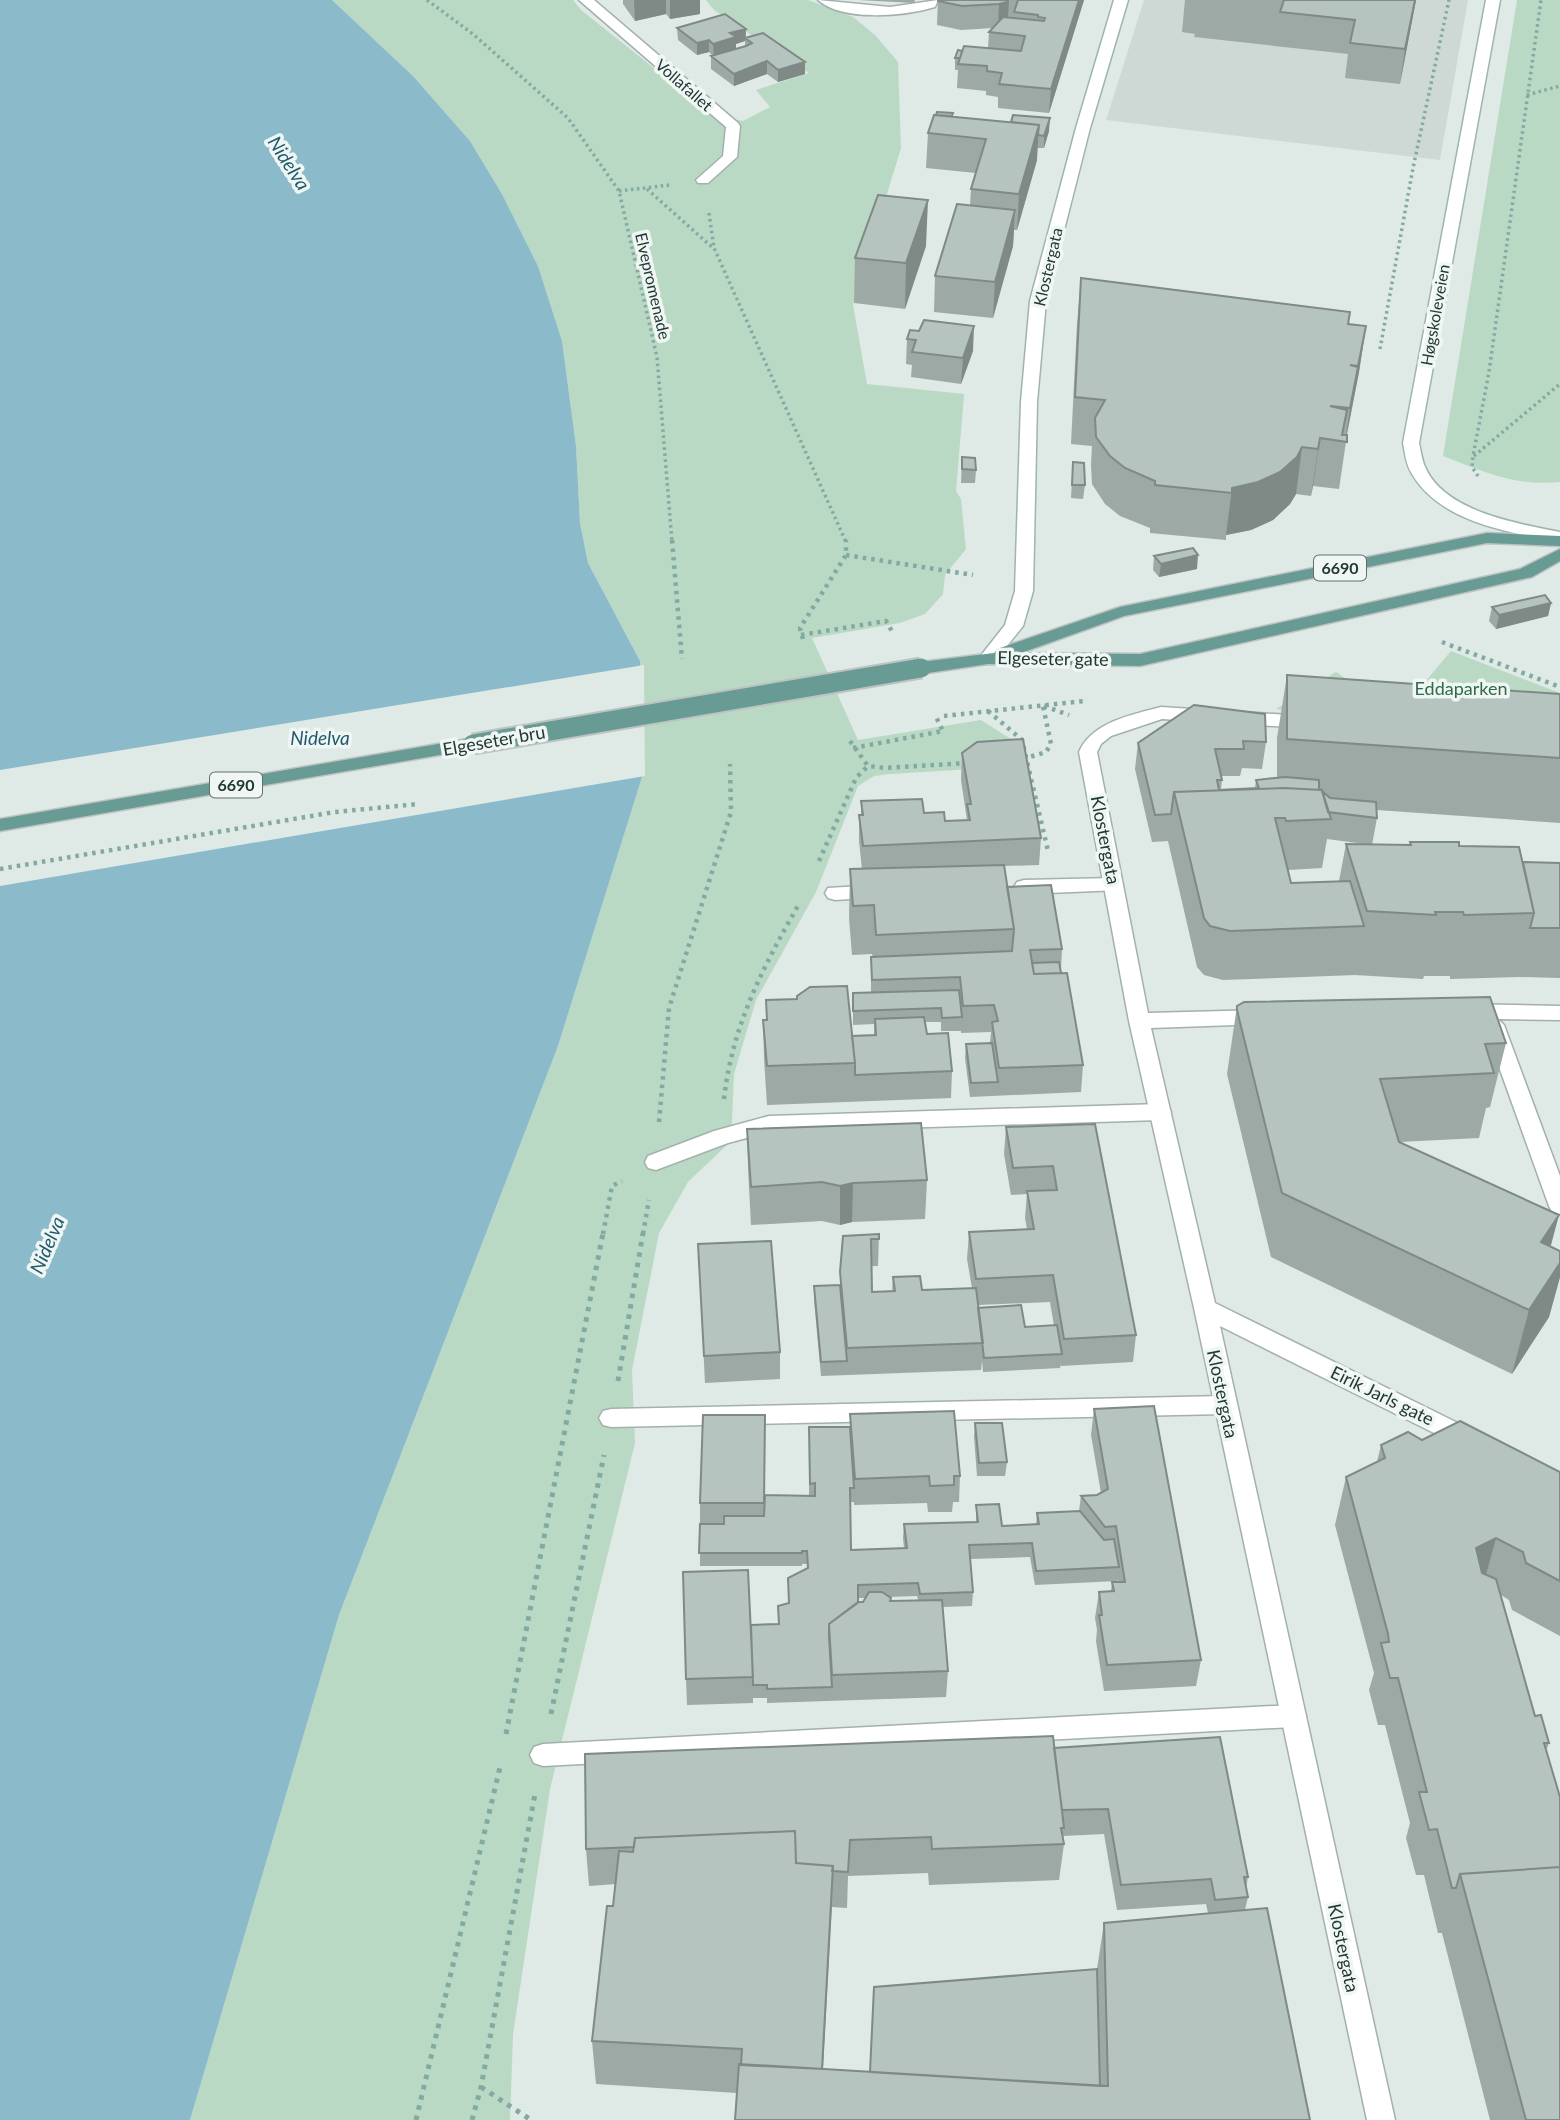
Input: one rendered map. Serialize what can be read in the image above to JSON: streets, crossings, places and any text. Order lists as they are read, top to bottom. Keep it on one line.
{"streets":{"main road":["6690","Elgeseter gate","Elgeseter bru"],"street":["Vollafallet","Klostergata","Høgskoleveien","Eirik Jarls gate"],"path":["Elvepromenade"]},"crossings":[["Klostergata","Elgeseter gate"],["Klostergata","Elgeseter bru"],["Klostergata","Eirik Jarls gate"],["Høgskoleveien","Elgeseter gate"],["Elgeseter gate","Elgeseter bru"]],"water":["Nidelva"],"parks":["Eddaparken"]}
